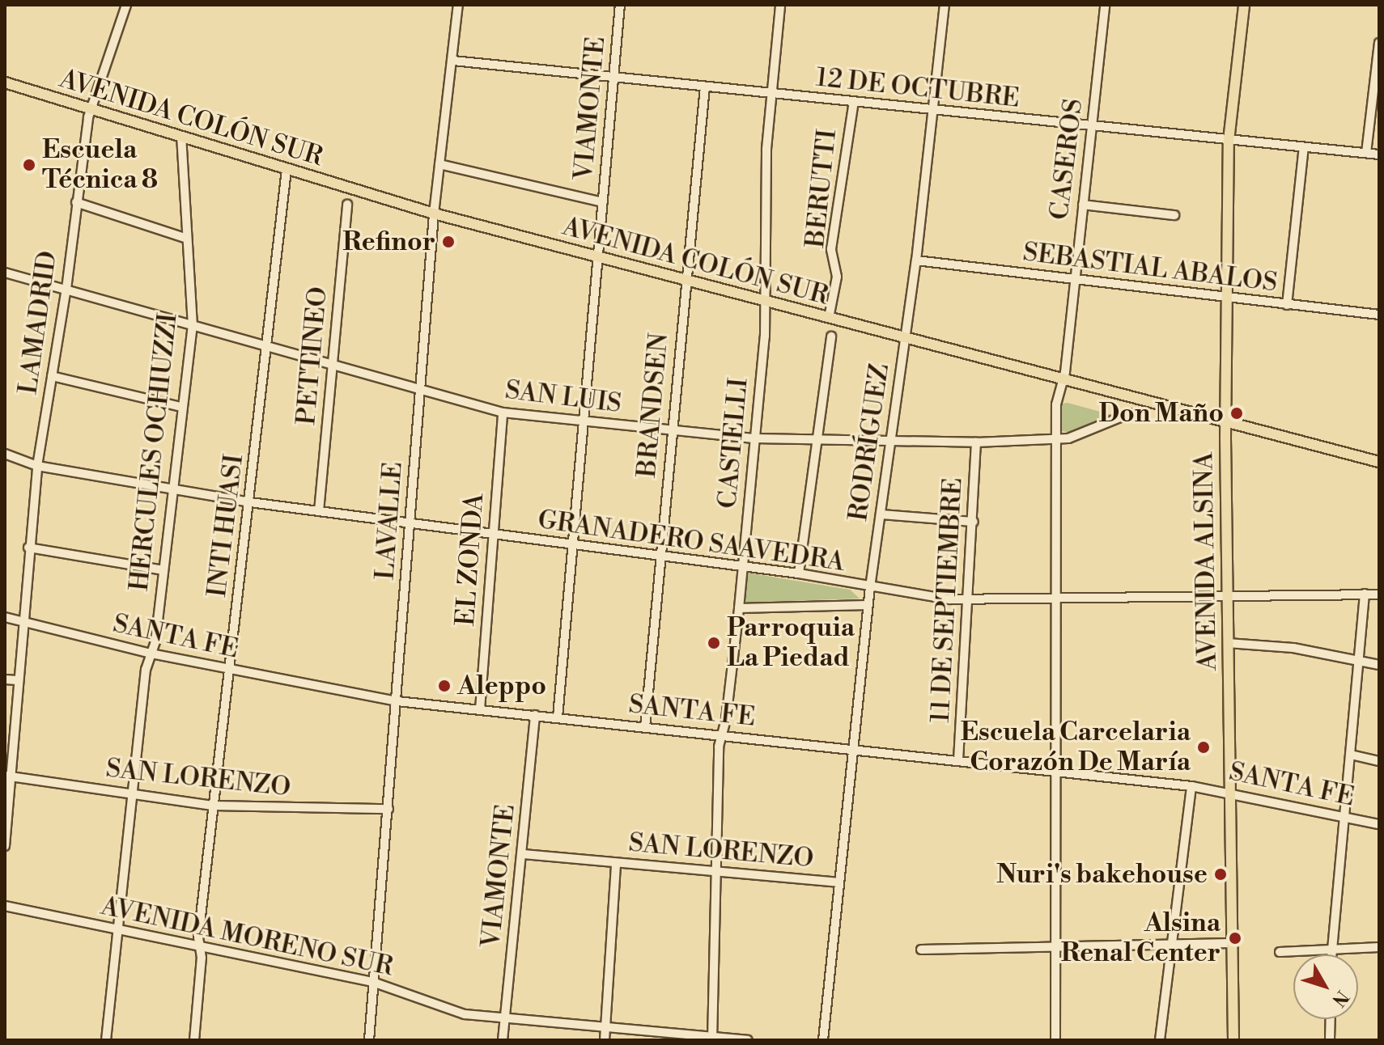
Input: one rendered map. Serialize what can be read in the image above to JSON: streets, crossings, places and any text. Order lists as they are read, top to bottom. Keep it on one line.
{"streets":{"main road":["AVENIDA COLÓN SUR","AVENIDA ALSINA"],"street":["12 DE OCTUBRE","VIAMONTE","CASEROS","BERUTTI","SEBASTIAL ABALOS","LAMADRID","PETTINEO","SAN LUIS","BRANDSEN","RODRÍGUEZ","CASTELLI","HERCULES OCHIUZZI","LAVALLE","INTI HUASI","GRANADERO SAAVEDRA","EL ZONDA","11 DE SEPTIEMBRE","SANTA FE","SAN LORENZO","AVENIDA MORENO SUR"]},"crossings":[["12 DE OCTUBRE","VIAMONTE"],["12 DE OCTUBRE","CASEROS"],["12 DE OCTUBRE","BERUTTI"],["12 DE OCTUBRE","BRANDSEN"],["12 DE OCTUBRE","RODRÍGUEZ"],["12 DE OCTUBRE","CASTELLI"],["12 DE OCTUBRE","LAVALLE"],["12 DE OCTUBRE","AVENIDA ALSINA"],["VIAMONTE","AVENIDA COLÓN SUR"],["VIAMONTE","SAN LUIS"],["VIAMONTE","GRANADERO SAAVEDRA"],["VIAMONTE","SANTA FE"],["VIAMONTE","SAN LORENZO"],["VIAMONTE","AVENIDA MORENO SUR"],["AVENIDA COLÓN SUR","CASEROS"],["AVENIDA COLÓN SUR","BERUTTI"],["AVENIDA COLÓN SUR","LAMADRID"],["AVENIDA COLÓN SUR","BRANDSEN"],["AVENIDA COLÓN SUR","RODRÍGUEZ"],["AVENIDA COLÓN SUR","CASTELLI"],["AVENIDA COLÓN SUR","HERCULES OCHIUZZI"],["AVENIDA COLÓN SUR","LAVALLE"],["AVENIDA COLÓN SUR","INTI HUASI"],["AVENIDA COLÓN SUR","AVENIDA ALSINA"],["CASEROS","SEBASTIAL ABALOS"],["CASEROS","SAN LUIS"],["CASEROS","GRANADERO SAAVEDRA"],["CASEROS","SANTA FE"],["SEBASTIAL ABALOS","RODRÍGUEZ"],["SEBASTIAL ABALOS","AVENIDA ALSINA"],["LAMADRID","SAN LUIS"],["LAMADRID","GRANADERO SAAVEDRA"],["LAMADRID","SANTA FE"],["LAMADRID","SAN LORENZO"],["PETTINEO","SAN LUIS"],["PETTINEO","GRANADERO SAAVEDRA"],["SAN LUIS","BRANDSEN"],["SAN LUIS","RODRÍGUEZ"],["SAN LUIS","CASTELLI"],["SAN LUIS","HERCULES OCHIUZZI"],["SAN LUIS","LAVALLE"],["SAN LUIS","INTI HUASI"],["SAN LUIS","EL ZONDA"],["SAN LUIS","11 DE SEPTIEMBRE"],["BRANDSEN","GRANADERO SAAVEDRA"],["BRANDSEN","SANTA FE"],["RODRÍGUEZ","GRANADERO SAAVEDRA"],["RODRÍGUEZ","SANTA FE"],["RODRÍGUEZ","SAN LORENZO"],["CASTELLI","GRANADERO SAAVEDRA"],["CASTELLI","SANTA FE"],["CASTELLI","SAN LORENZO"],["CASTELLI","AVENIDA MORENO SUR"],["HERCULES OCHIUZZI","GRANADERO SAAVEDRA"],["HERCULES OCHIUZZI","SANTA FE"],["HERCULES OCHIUZZI","SAN LORENZO"],["HERCULES OCHIUZZI","AVENIDA MORENO SUR"],["LAVALLE","GRANADERO SAAVEDRA"],["LAVALLE","SANTA FE"],["LAVALLE","SAN LORENZO"],["LAVALLE","AVENIDA MORENO SUR"],["INTI HUASI","GRANADERO SAAVEDRA"],["INTI HUASI","SANTA FE"],["INTI HUASI","SAN LORENZO"],["INTI HUASI","AVENIDA MORENO SUR"],["GRANADERO SAAVEDRA","EL ZONDA"],["GRANADERO SAAVEDRA","AVENIDA ALSINA"],["GRANADERO SAAVEDRA","11 DE SEPTIEMBRE"],["EL ZONDA","SANTA FE"],["AVENIDA ALSINA","SANTA FE"],["11 DE SEPTIEMBRE","SANTA FE"]],"places":["Escuela Técnica 8","Refinor","Don Maño","Parroquia La Piedad","Aleppo","Escuela Carcelaria Corazón De María","Nuri's bakehouse","Alsina Renal Center"],"north":"bottom right"}
